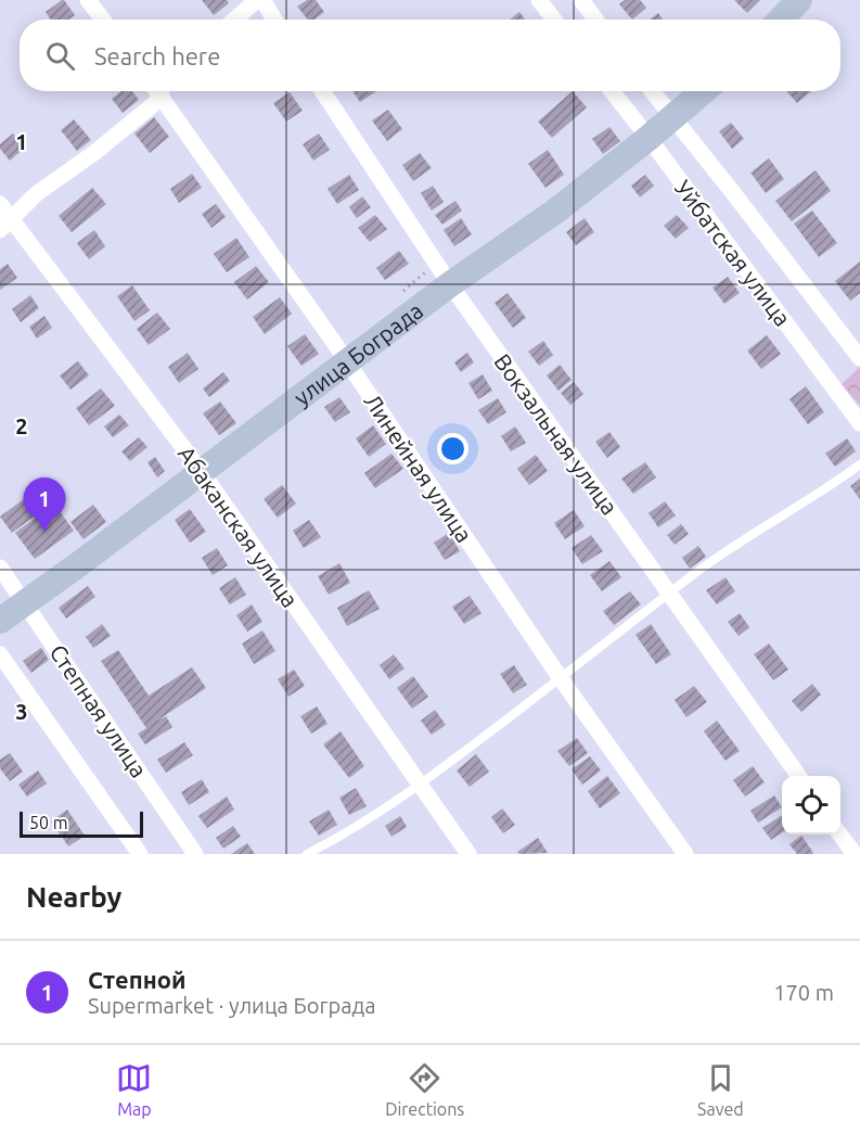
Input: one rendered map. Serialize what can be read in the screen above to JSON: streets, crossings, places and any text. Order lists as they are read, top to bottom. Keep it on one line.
{"streets":{"main road":["улица Бограда"],"street":["Уйбатская улица","Вокзальная улица","Линейная улица","Абаканская улица","Степная улица"]},"crossings":[["Уйбатская улица","улица Бограда"],["улица Бограда","Вокзальная улица"],["улица Бограда","Линейная улица"],["улица Бограда","Абаканская улица"],["улица Бограда","Степная улица"]],"scale_bar":"50 m","page":{"search":"Search here","pins":"1","scale":"50 m","heading":"Nearby","list":[{"mark":"1","name":"Степной","note":"Supermarket · улица Бограда","value":"170 m"}],"nav":["Map","Directions","Saved"]},"grid":{"rows":["1","2","3"]}}
